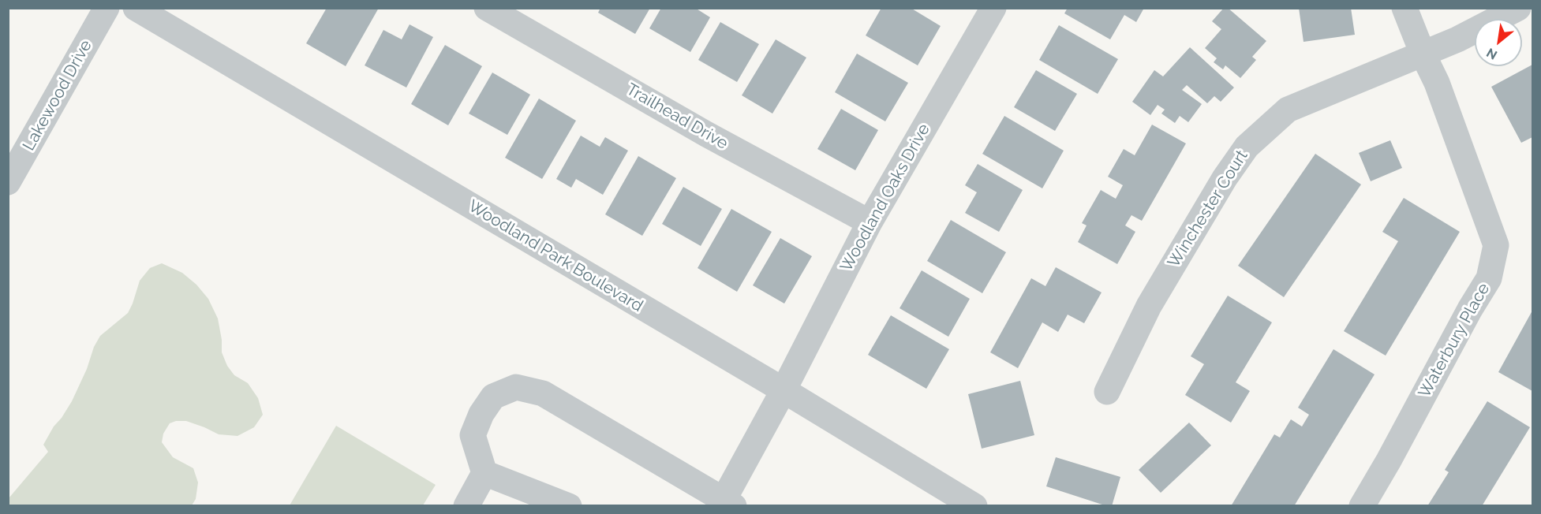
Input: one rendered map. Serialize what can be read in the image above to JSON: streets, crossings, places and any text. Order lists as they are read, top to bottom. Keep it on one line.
{"streets":{"street":["Lakewood Drive","Trailhead Drive","Woodland Oaks Drive","Winchester Court","Woodland Park Boulevard","Waterbury Place"]},"crossings":[["Trailhead Drive","Woodland Oaks Drive"],["Woodland Oaks Drive","Woodland Park Boulevard"],["Winchester Court","Waterbury Place"]],"north":"bottom left"}
